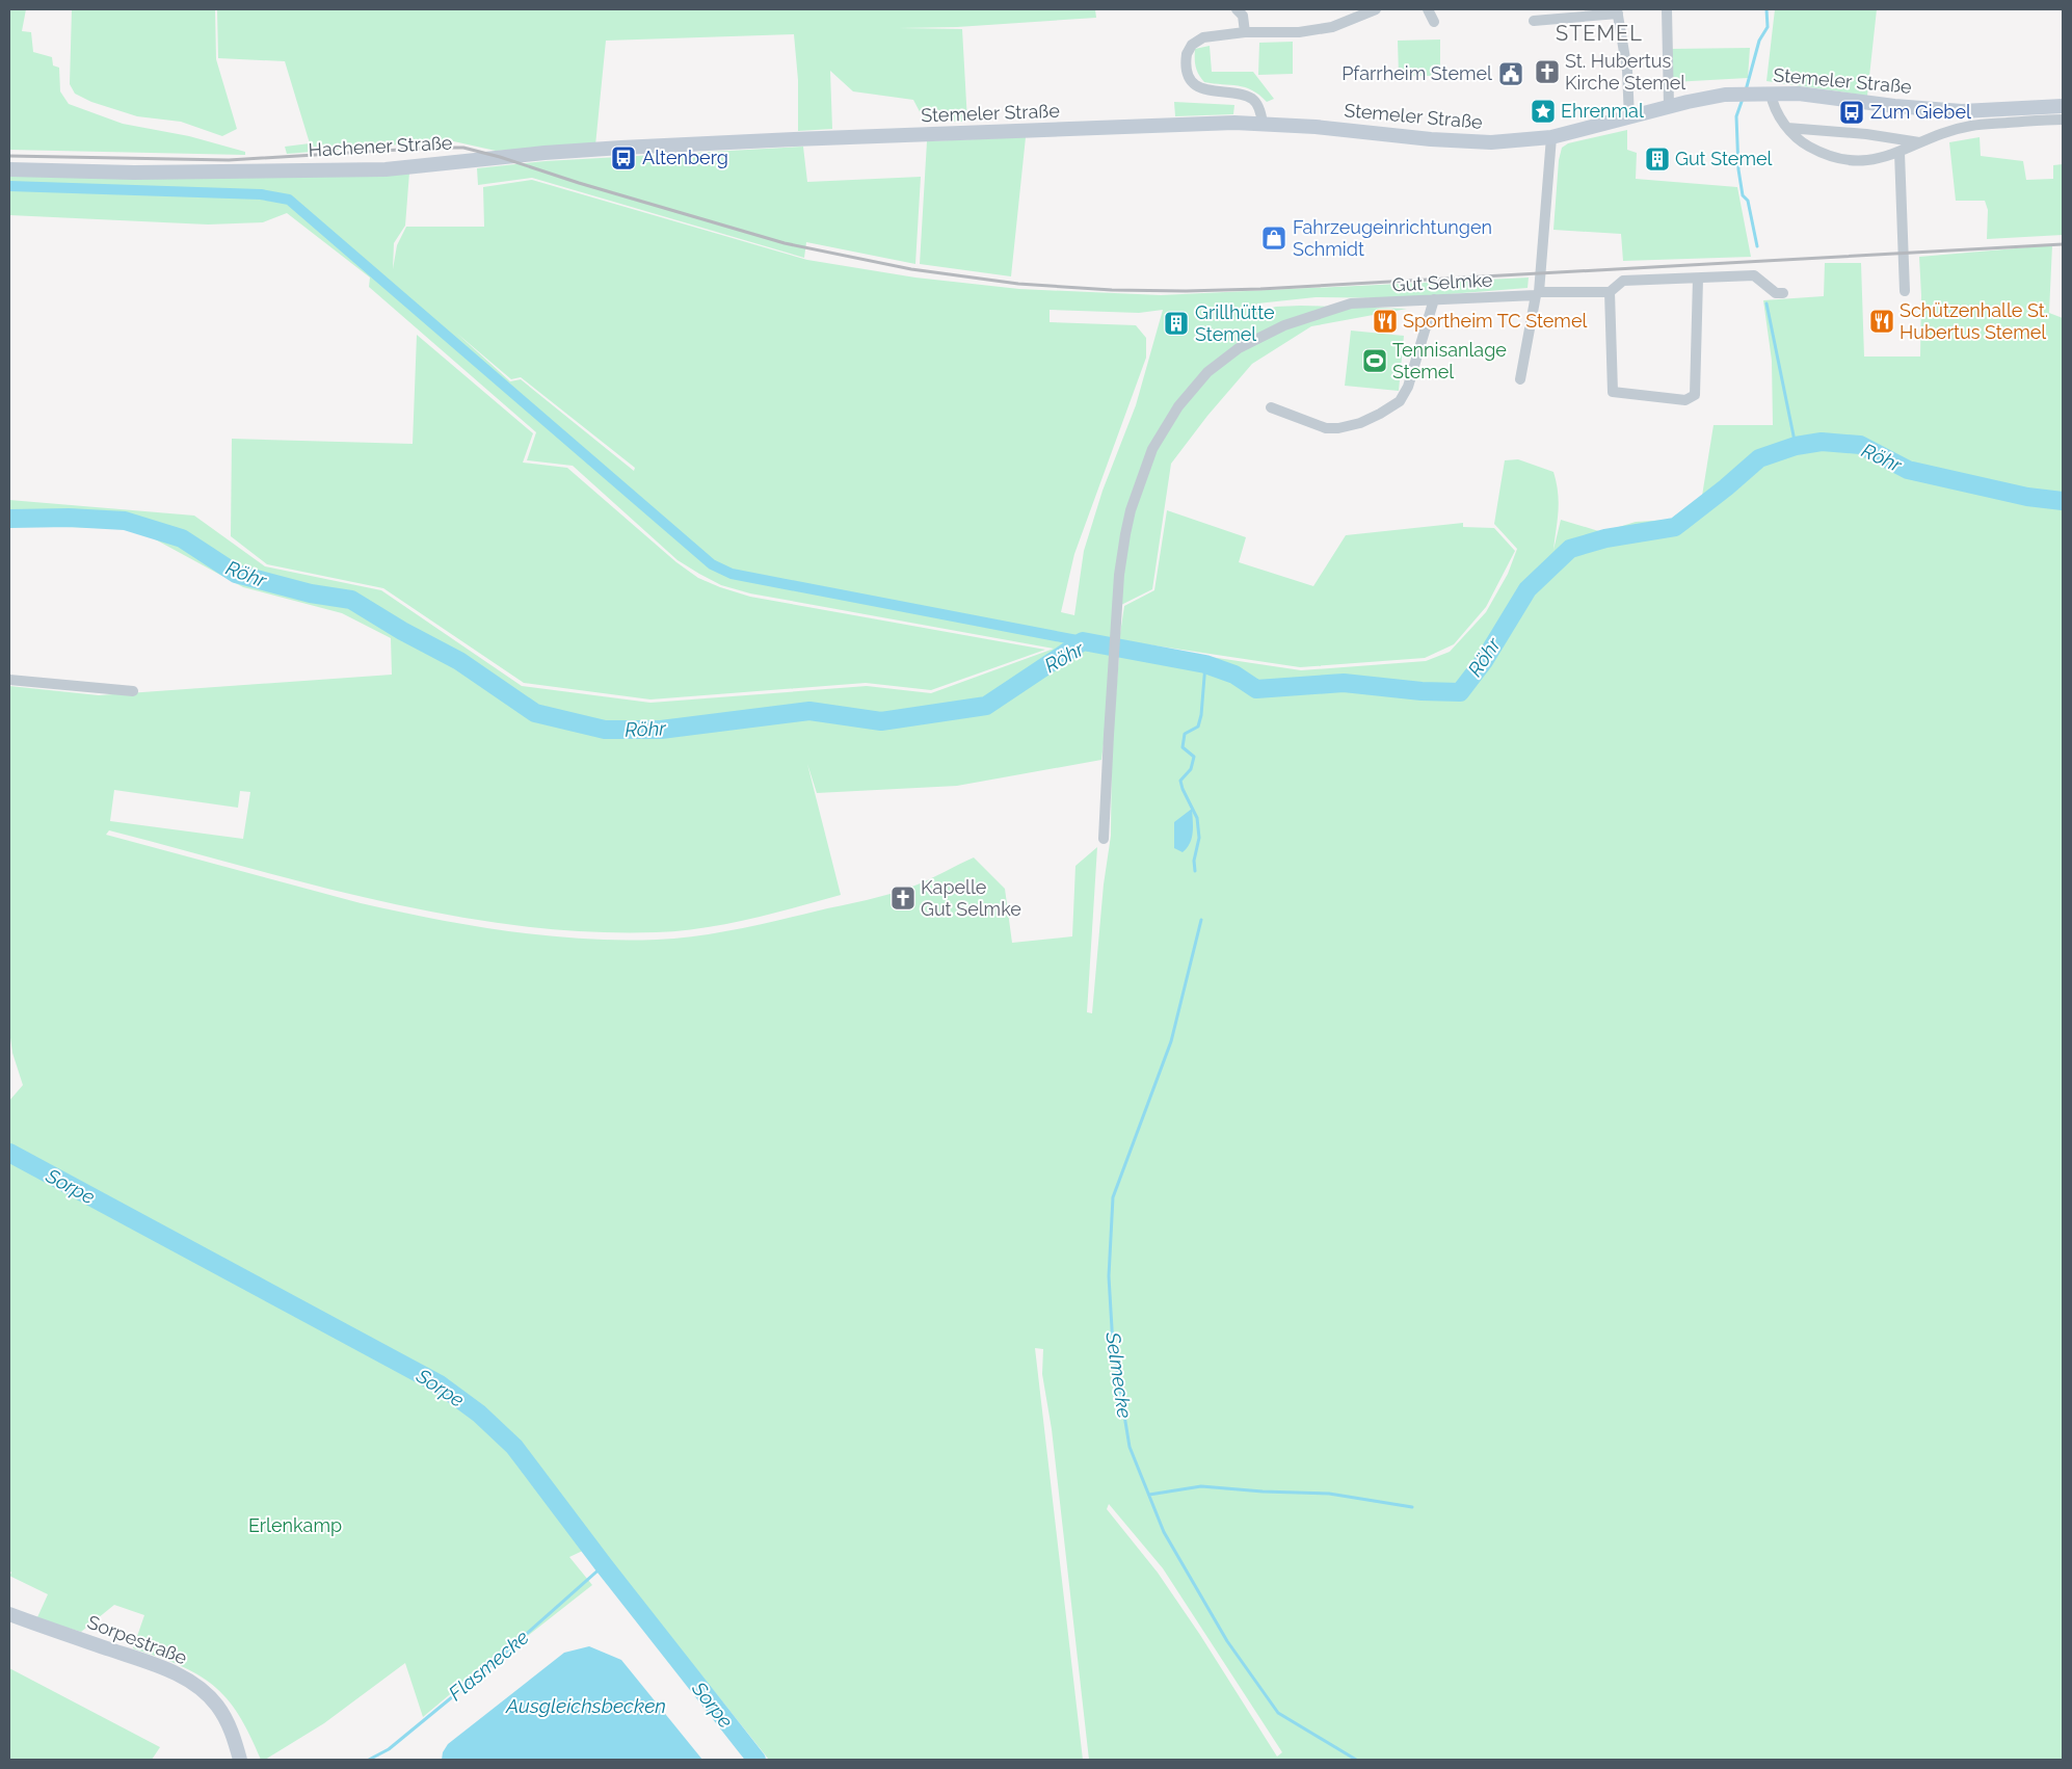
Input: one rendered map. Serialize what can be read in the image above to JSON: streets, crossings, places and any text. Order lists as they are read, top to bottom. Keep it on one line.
{"streets":{"main road":["Stemeler Straße","Hachener Straße","Sorpestraße"],"street":["Gut Selmke"]},"crossings":[["Stemeler Straße","Hachener Straße"]],"districts":["STEMEL"],"water":["Röhr","Sorpe","Selmecke","Flasmecke","Ausgleichsbecken"],"parks":["Erlenkamp"],"places":{"church":["St. Hubertus Kirche Stemel","Kapelle Gut Selmke"],"public building":["Pfarrheim Stemel"],"place":["Ehrenmal"],"bus stop":["Zum Giebel","Altenberg"],"building":["Gut Stemel","Grillhütte Stemel"],"shop":["Fahrzeugeinrichtungen Schmidt"],"restaurant":["Sportheim TC Stemel","Schützenhalle St. Hubertus Stemel"],"sports":["Tennisanlage Stemel"]}}
